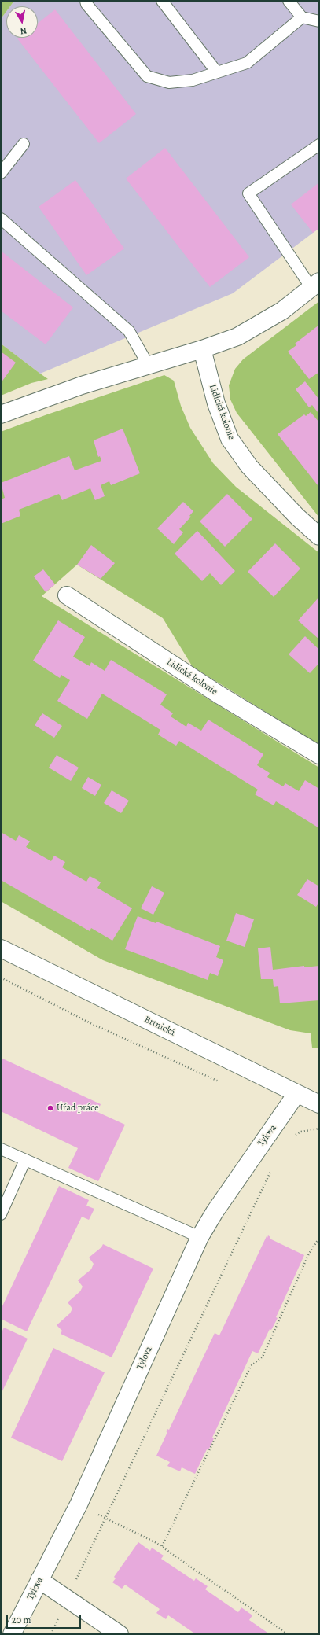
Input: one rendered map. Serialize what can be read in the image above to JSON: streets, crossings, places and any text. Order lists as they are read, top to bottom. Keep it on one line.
{"streets":{"street":["Lidická kolonie","Brtnická","Tylova"]},"crossings":[["Brtnická","Tylova"]],"places":["Úřad práce"],"scale_bar":"20 m","north":"bottom"}
